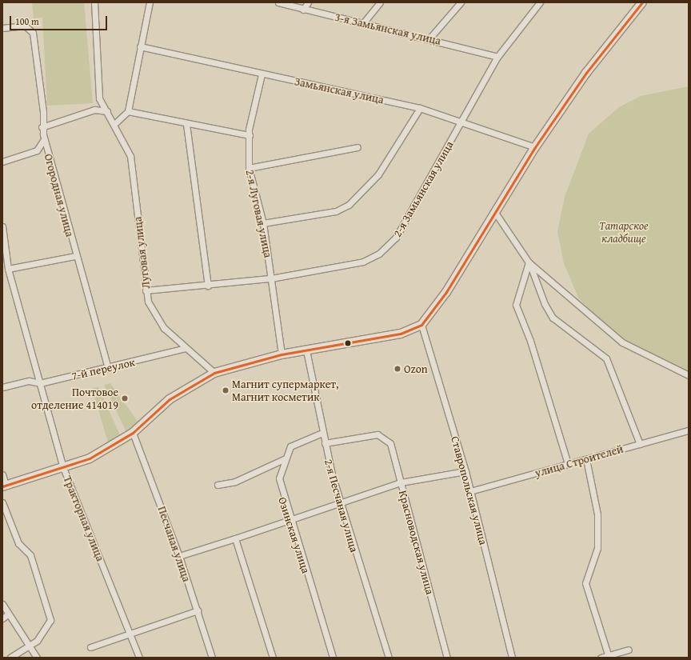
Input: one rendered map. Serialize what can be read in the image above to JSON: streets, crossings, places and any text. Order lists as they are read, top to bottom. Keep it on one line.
{"streets":{"street":["3-я Замьянская улица","Замьянская улица","2-я Замьянская улица","Огородная улица","2-я Луговая улица","Луговая улица","7-й переулок","улица Строителей","Ставропольская улица","2-я Песчаная улица","Тракторная улица","Озинская улица","Красноводская улица","Песчаная улица"]},"crossings":[["3-я Замьянская улица","2-я Замьянская улица"],["Замьянская улица","2-я Замьянская улица"],["Замьянская улица","2-я Луговая улица"],["2-я Замьянская улица","2-я Луговая улица"],["2-я Замьянская улица","Луговая улица"],["Огородная улица","7-й переулок"],["Луговая улица","7-й переулок"],["7-й переулок","Тракторная улица"],["улица Строителей","Ставропольская улица"],["2-я Песчаная улица","Озинская улица"],["2-я Песчаная улица","Красноводская улица"]],"parks":["Татарское кладбище"],"places":["Ozon","Магнит супермаркет, Магнит косметик","Почтовое отделение 414019"],"scale_bar":"100 m"}
